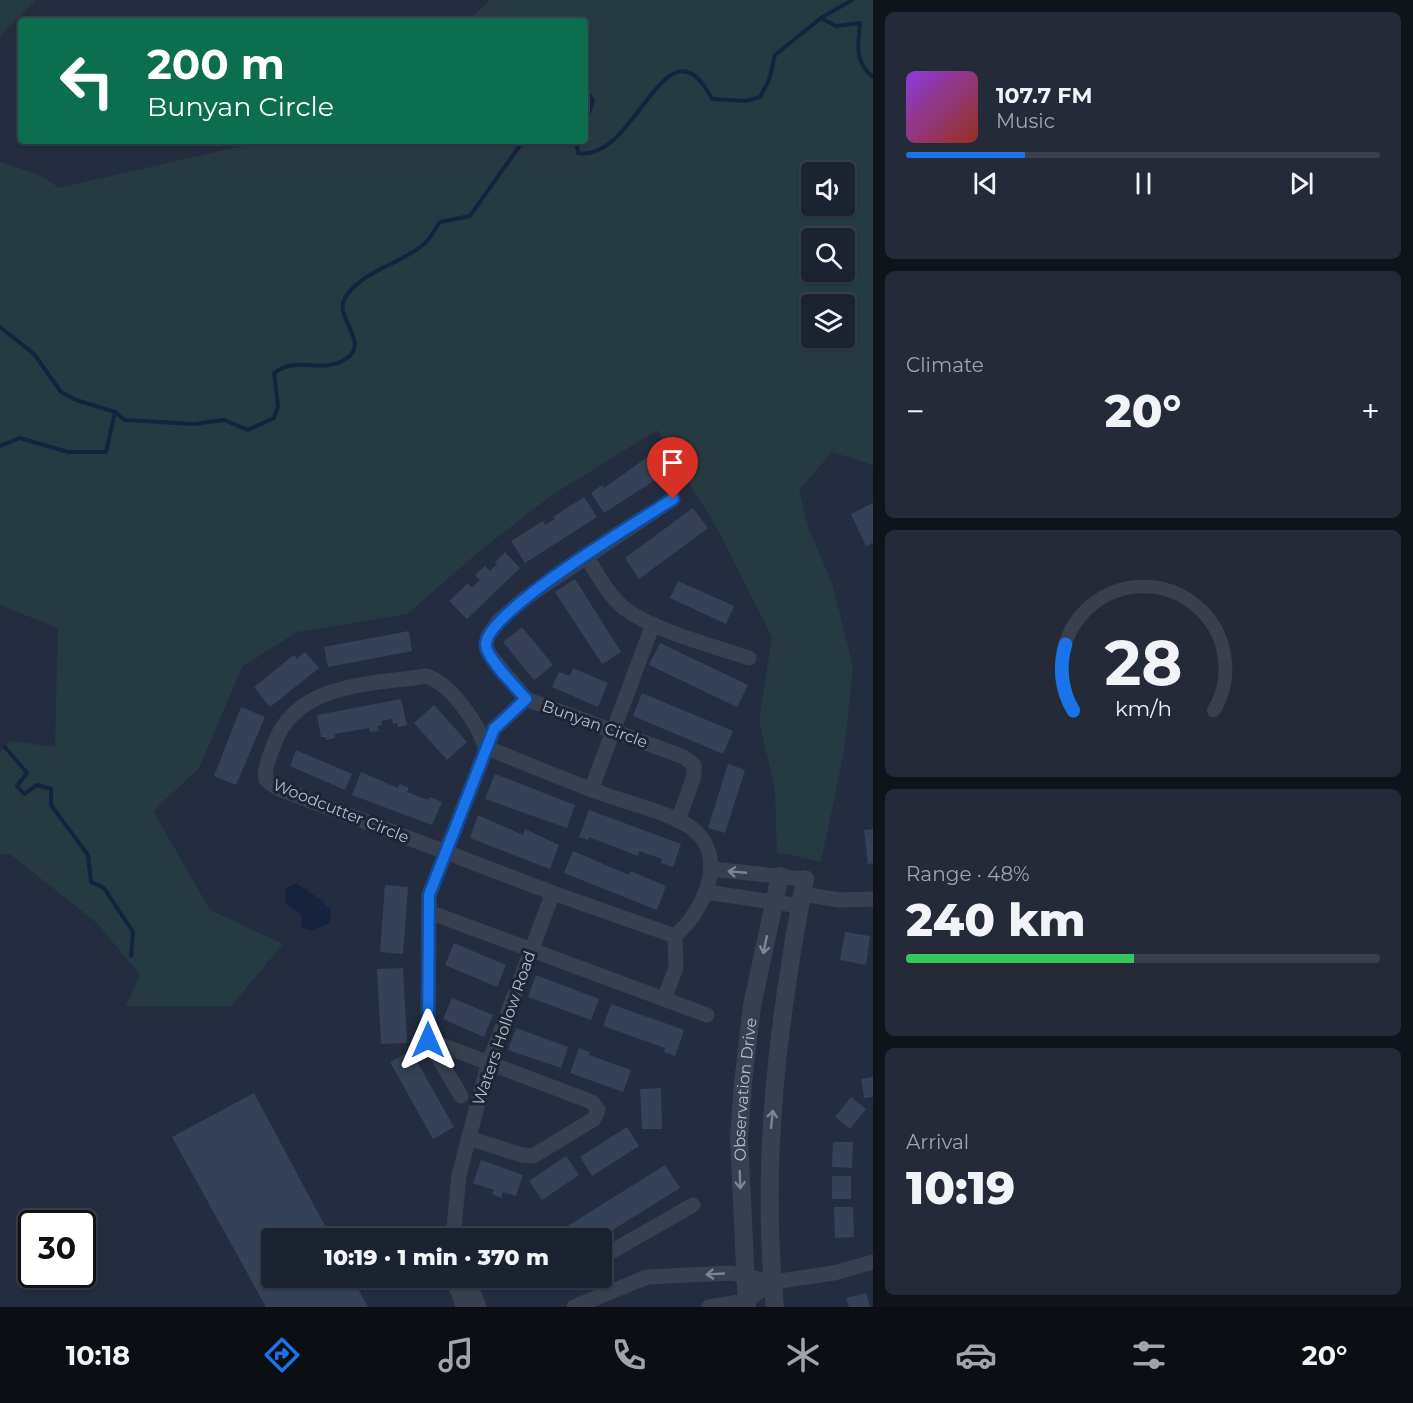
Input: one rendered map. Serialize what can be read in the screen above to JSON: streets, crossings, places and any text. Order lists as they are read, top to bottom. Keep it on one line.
{"streets":{"street":["Bunyan Circle","Woodcutter Circle","Waters Hollow Road","Observation Drive"]},"crossings":[["Woodcutter Circle","Waters Hollow Road"]],"page":{"turn":["200 m","Bunyan Circle"],"song":["107.7 FM","Music"],"tile":["Climate",["Range · 48%","240 km"],["Arrival","10:19"]],"heat":["−","20°","+"],"limit":"30","trip":"10:19 · 1 min · 370 m","tabs":["10:18","20°"],"gauge":["28","km/h"]}}
